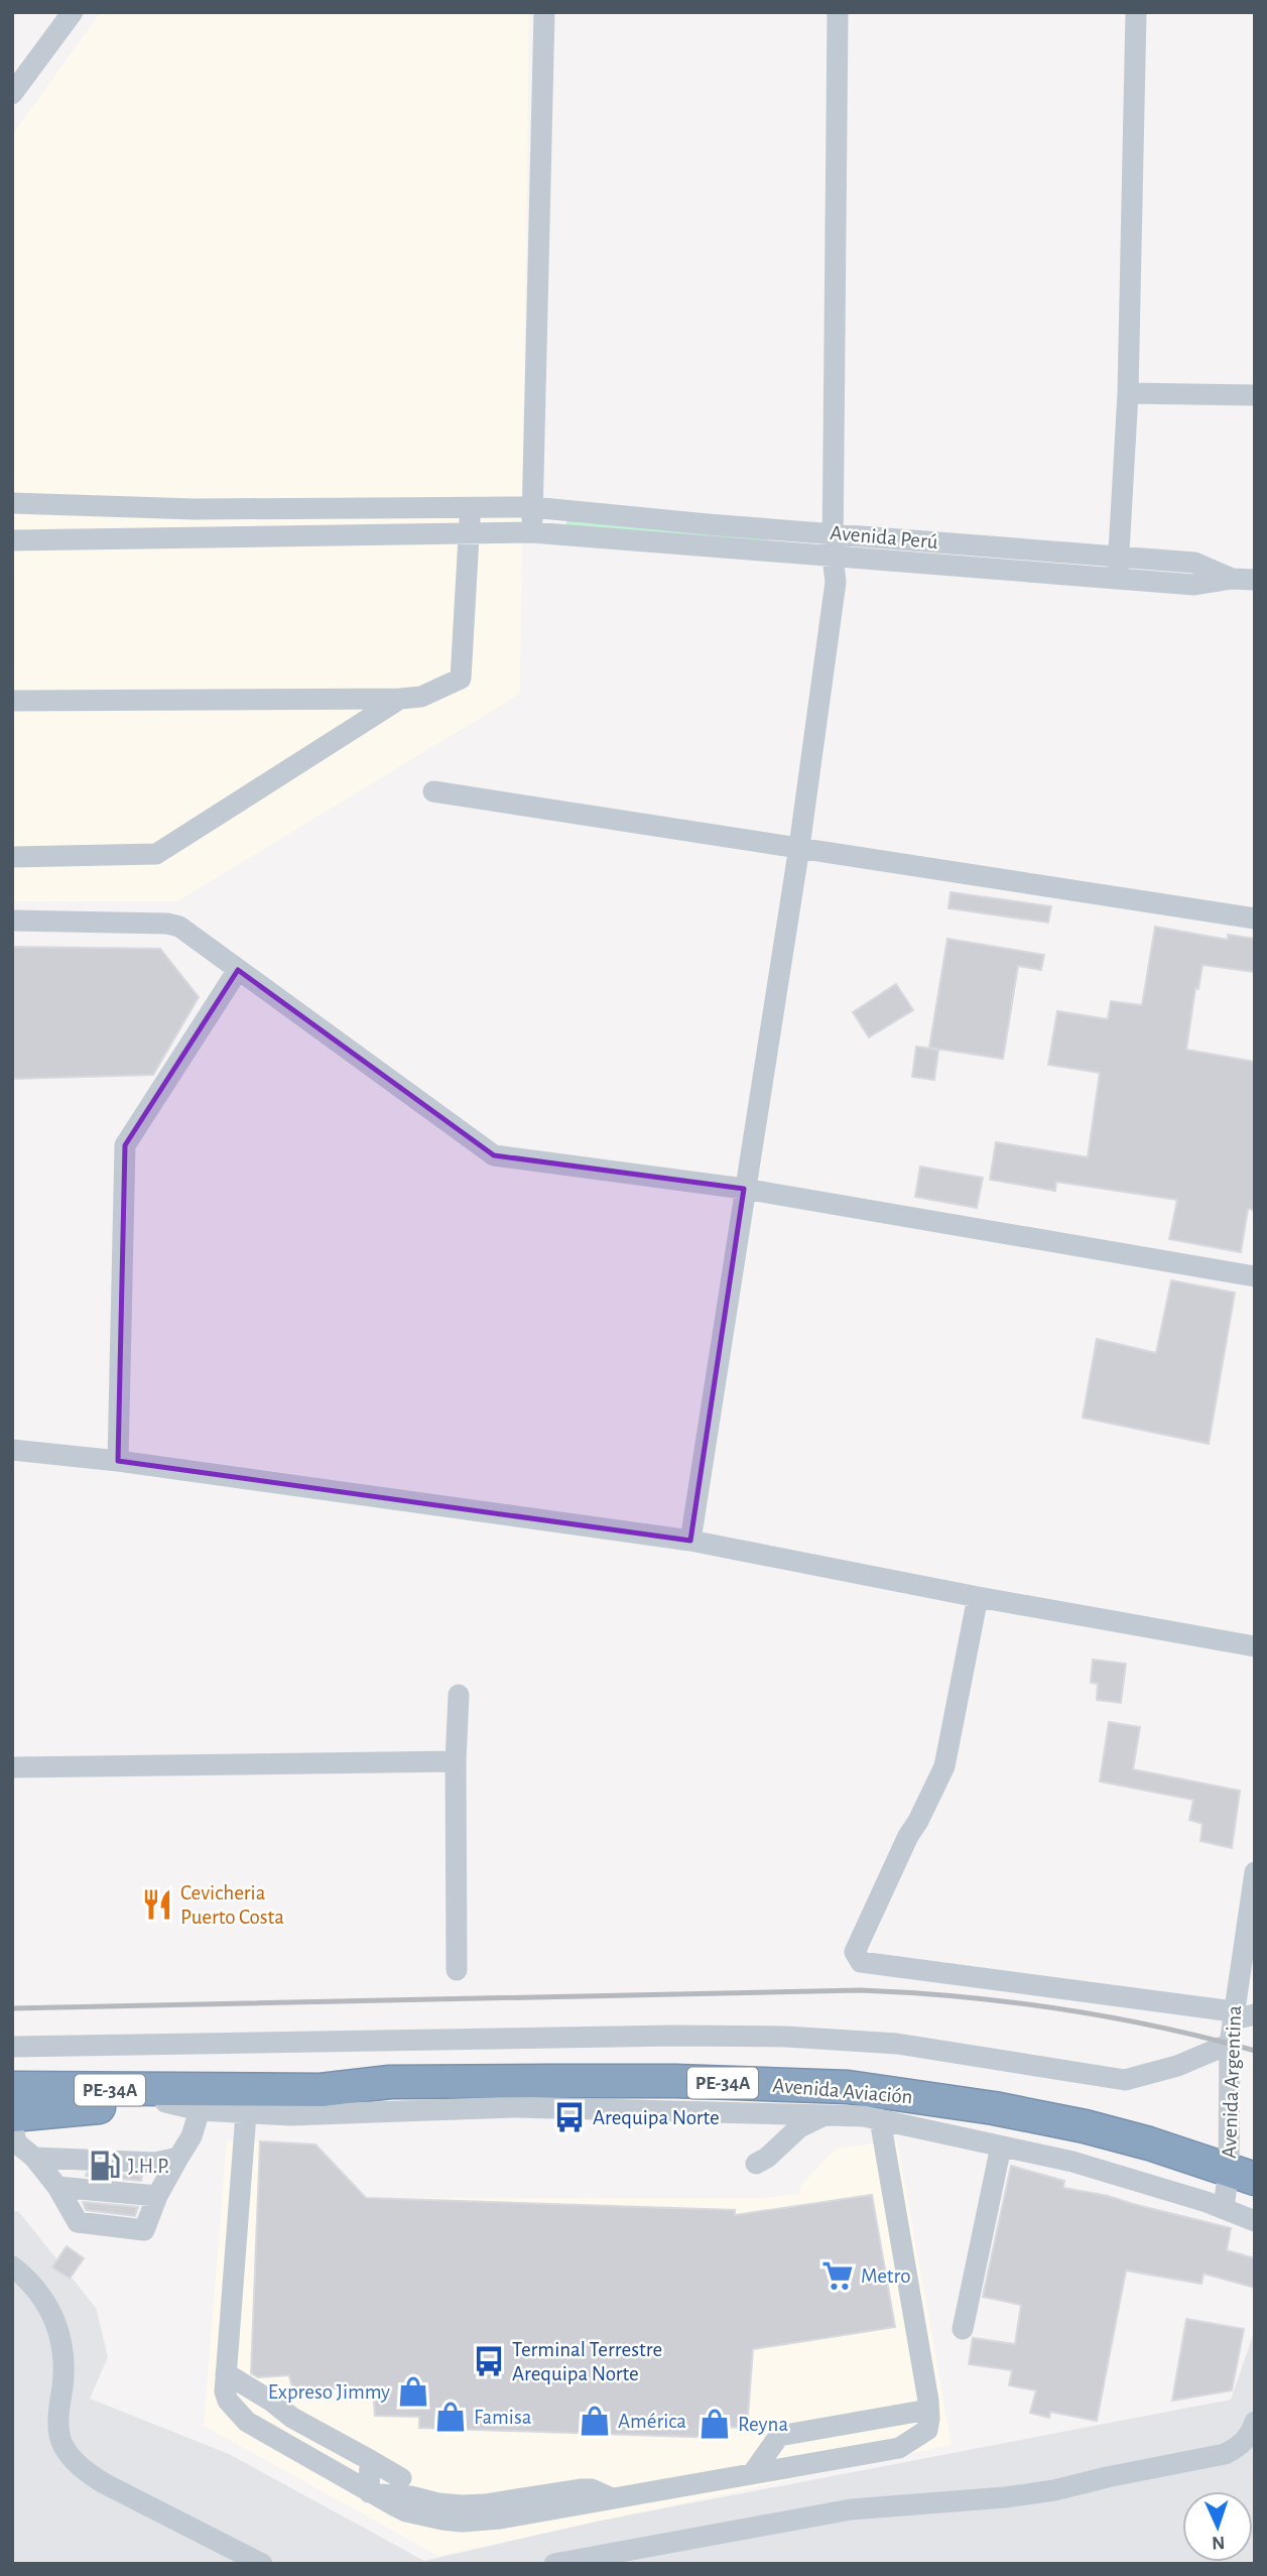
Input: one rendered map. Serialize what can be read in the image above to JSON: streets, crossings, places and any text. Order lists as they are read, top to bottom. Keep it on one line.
{"streets":{"highway":["PE-34A","Avenida Aviación"],"street":["Avenida Perú","Avenida Argentina"]},"crossings":[["Avenida Argentina","Avenida Aviación"]],"places":{"restaurant":["Cevicheria Puerto Costa"],"bus stop":["Arequipa Norte","Terminal Terrestre Arequipa Norte"],"fuel station":["J.H.P."],"supermarket":["Metro"],"shop":["Expreso Jimmy","Famisa","América","Reyna"]},"north":"bottom"}
